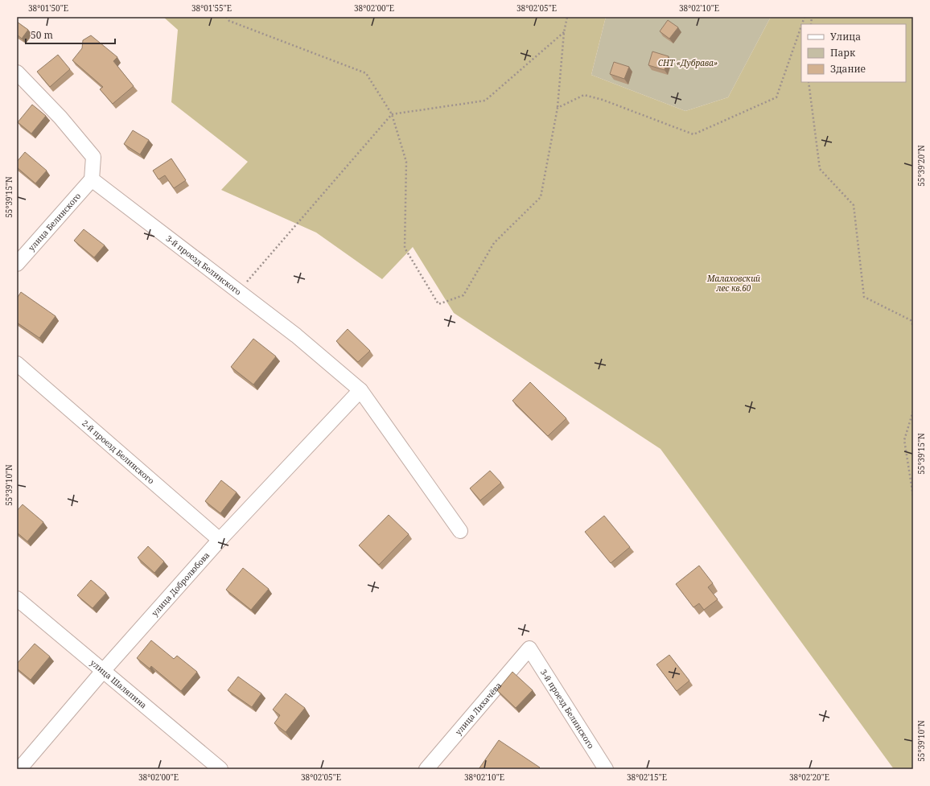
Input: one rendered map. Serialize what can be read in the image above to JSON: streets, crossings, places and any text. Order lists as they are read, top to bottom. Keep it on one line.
{"streets":{"street":["улица Белинского","3-й проезд Белинского","2-й проезд Белинского","улица Добролюбова","улица Шаляпина","улица Лихачёва"]},"crossings":[["улица Белинского","3-й проезд Белинского"],["3-й проезд Белинского","улица Добролюбова"],["3-й проезд Белинского","улица Лихачёва"],["2-й проезд Белинского","улица Добролюбова"],["улица Добролюбова","улица Шаляпина"]],"parks":["СНТ «Дубрава»","Малаховский лес кв.60"],"legend":["Улица","Парк","Здание"],"scale_bar":"50 m","coordinates":["38°01'50\"E","38°01'55\"E","38°02'00\"E","38°02'05\"E","38°02'10\"E","55°39'20\"N","55°39'15\"N","55°39'10\"N","38°02'15\"E","38°02'20\"E"]}
